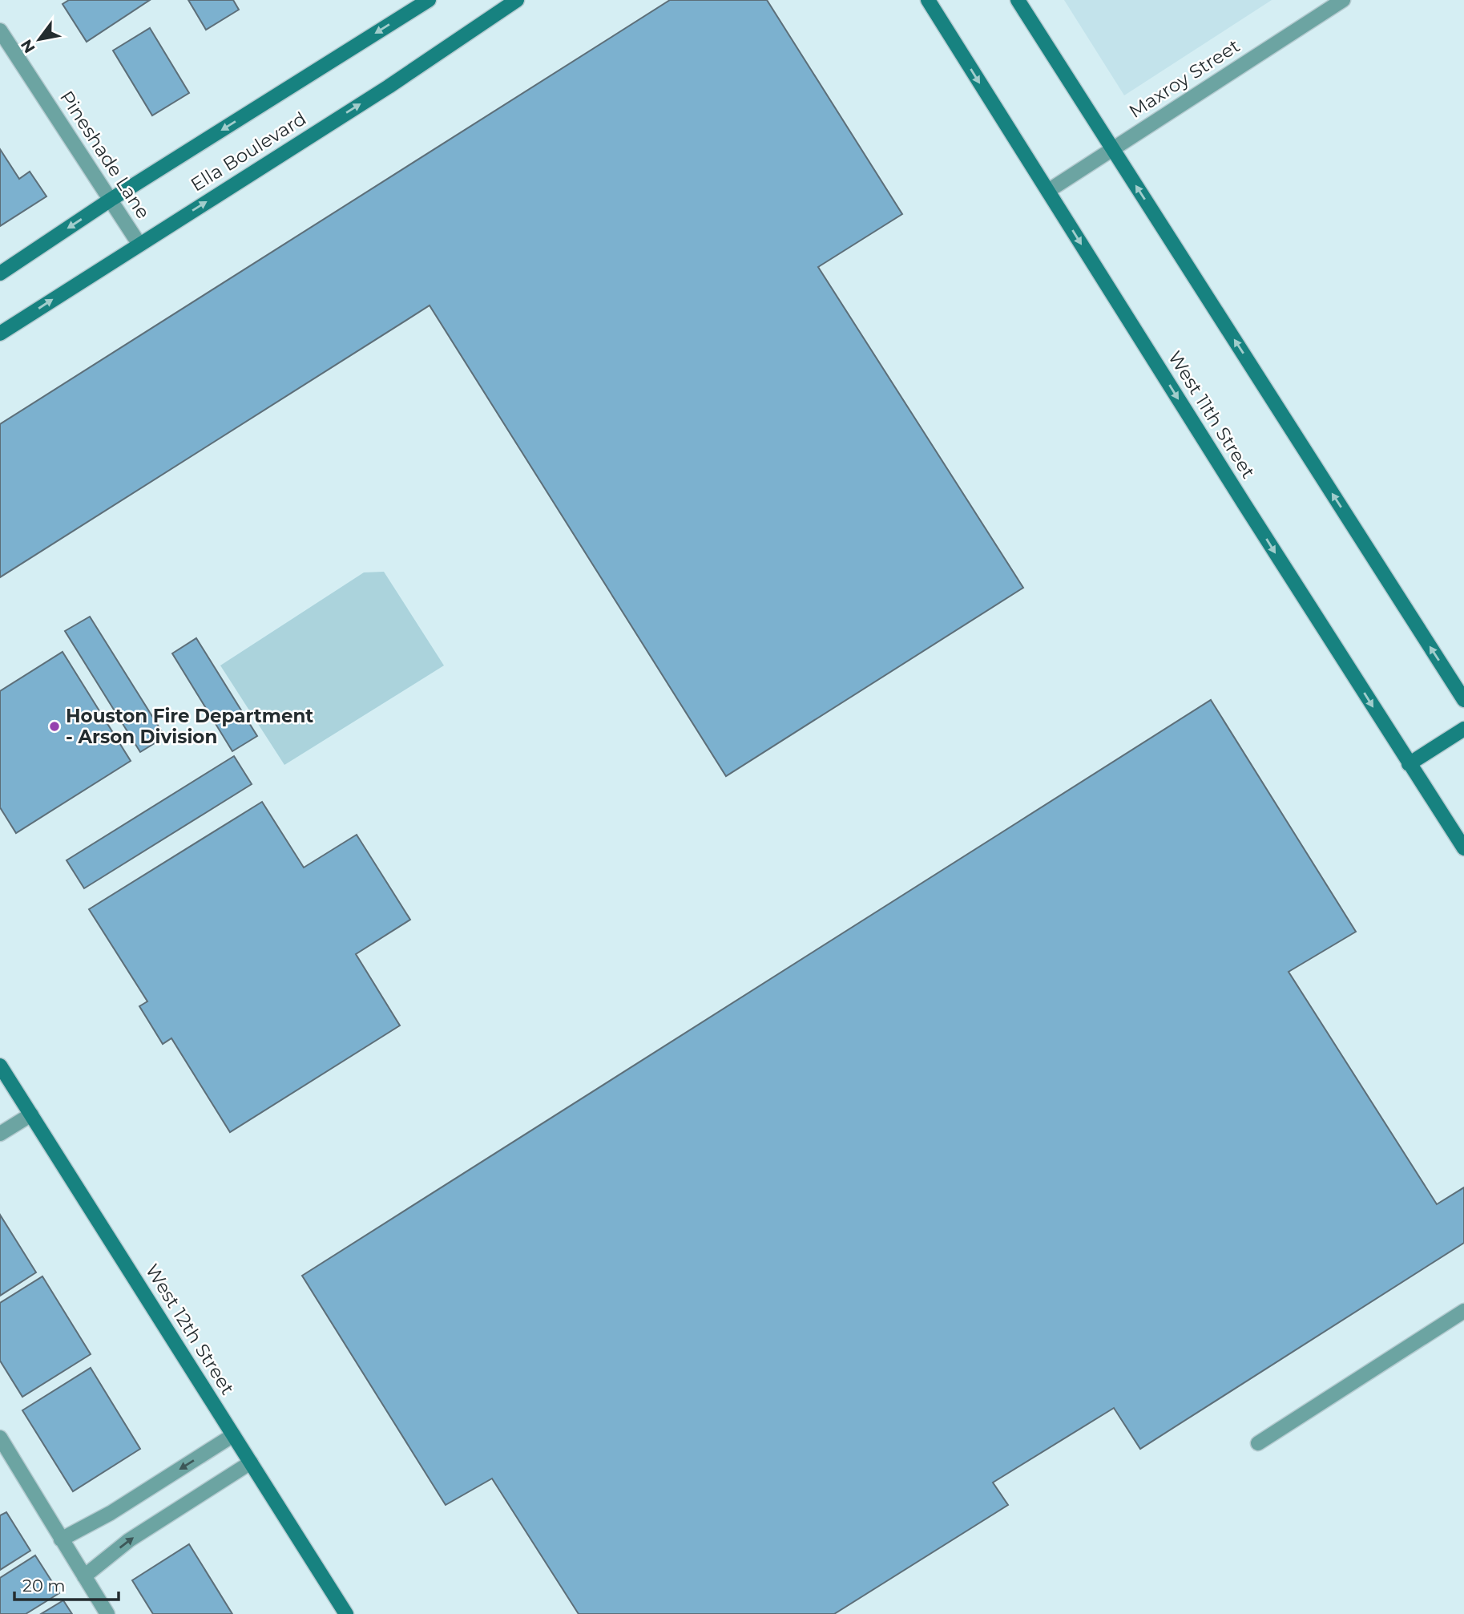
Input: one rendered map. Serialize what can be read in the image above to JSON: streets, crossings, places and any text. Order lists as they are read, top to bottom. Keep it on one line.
{"streets":{"main road":["Ella Boulevard","West 11th Street","West 12th Street"],"street":["Maxroy Street","Pineshade Lane"]},"crossings":[["Maxroy Street","West 11th Street"],["Ella Boulevard","Pineshade Lane"]],"places":["Houston Fire Department - Arson Division"],"scale_bar":"20 m","north":"bottom left"}
